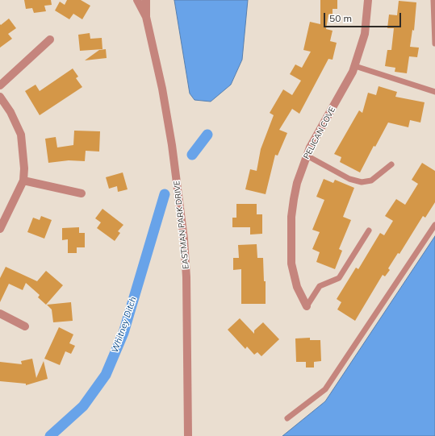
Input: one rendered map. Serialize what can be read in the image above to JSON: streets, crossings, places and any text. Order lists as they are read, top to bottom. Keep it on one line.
{"streets":{"street":["PELICAN COVE","EASTMAN PARK DRIVE"]},"water":["Whitney Ditch"],"scale_bar":"50 m"}
